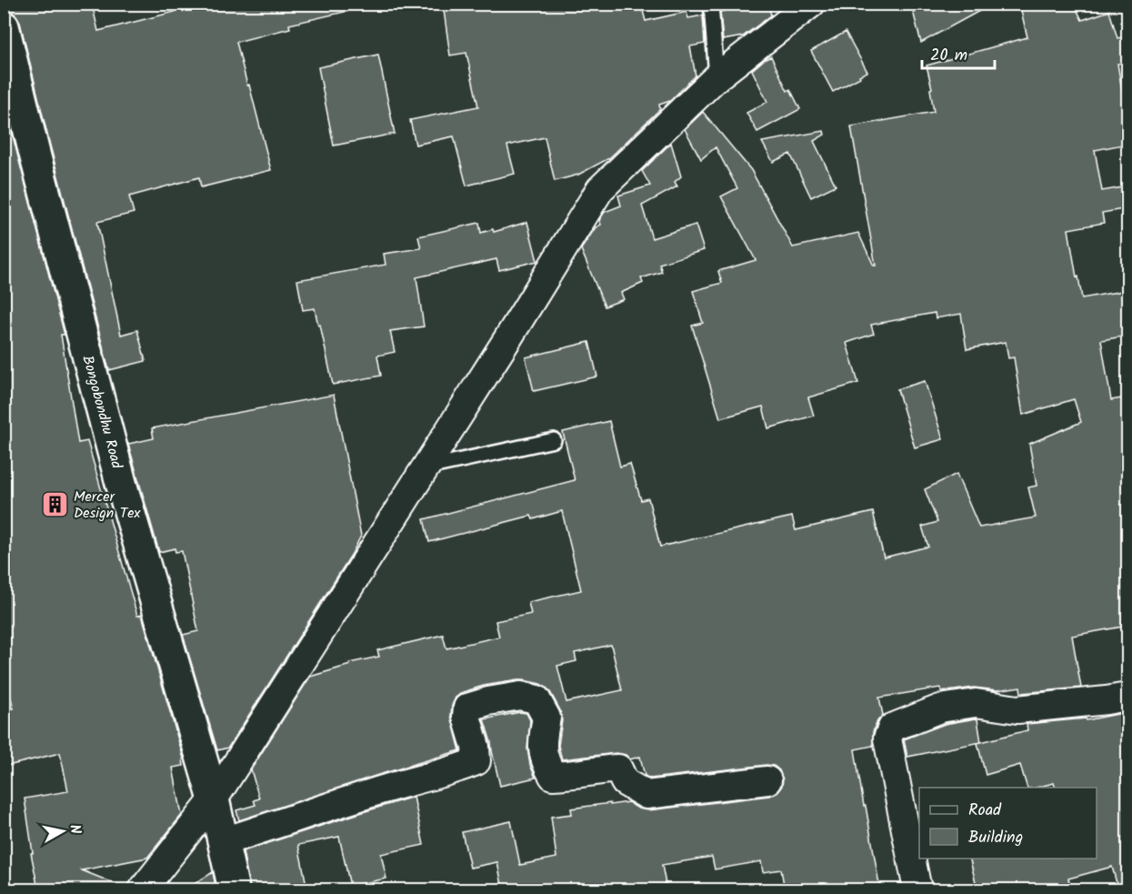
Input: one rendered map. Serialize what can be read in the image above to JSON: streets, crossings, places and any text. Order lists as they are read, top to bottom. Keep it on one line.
{"streets":{"street":["Bongobondhu Road"]},"places":{"building":["Mercer Design Tex"]},"legend":["Road","Building"],"scale_bar":"20 m","north":"right"}
